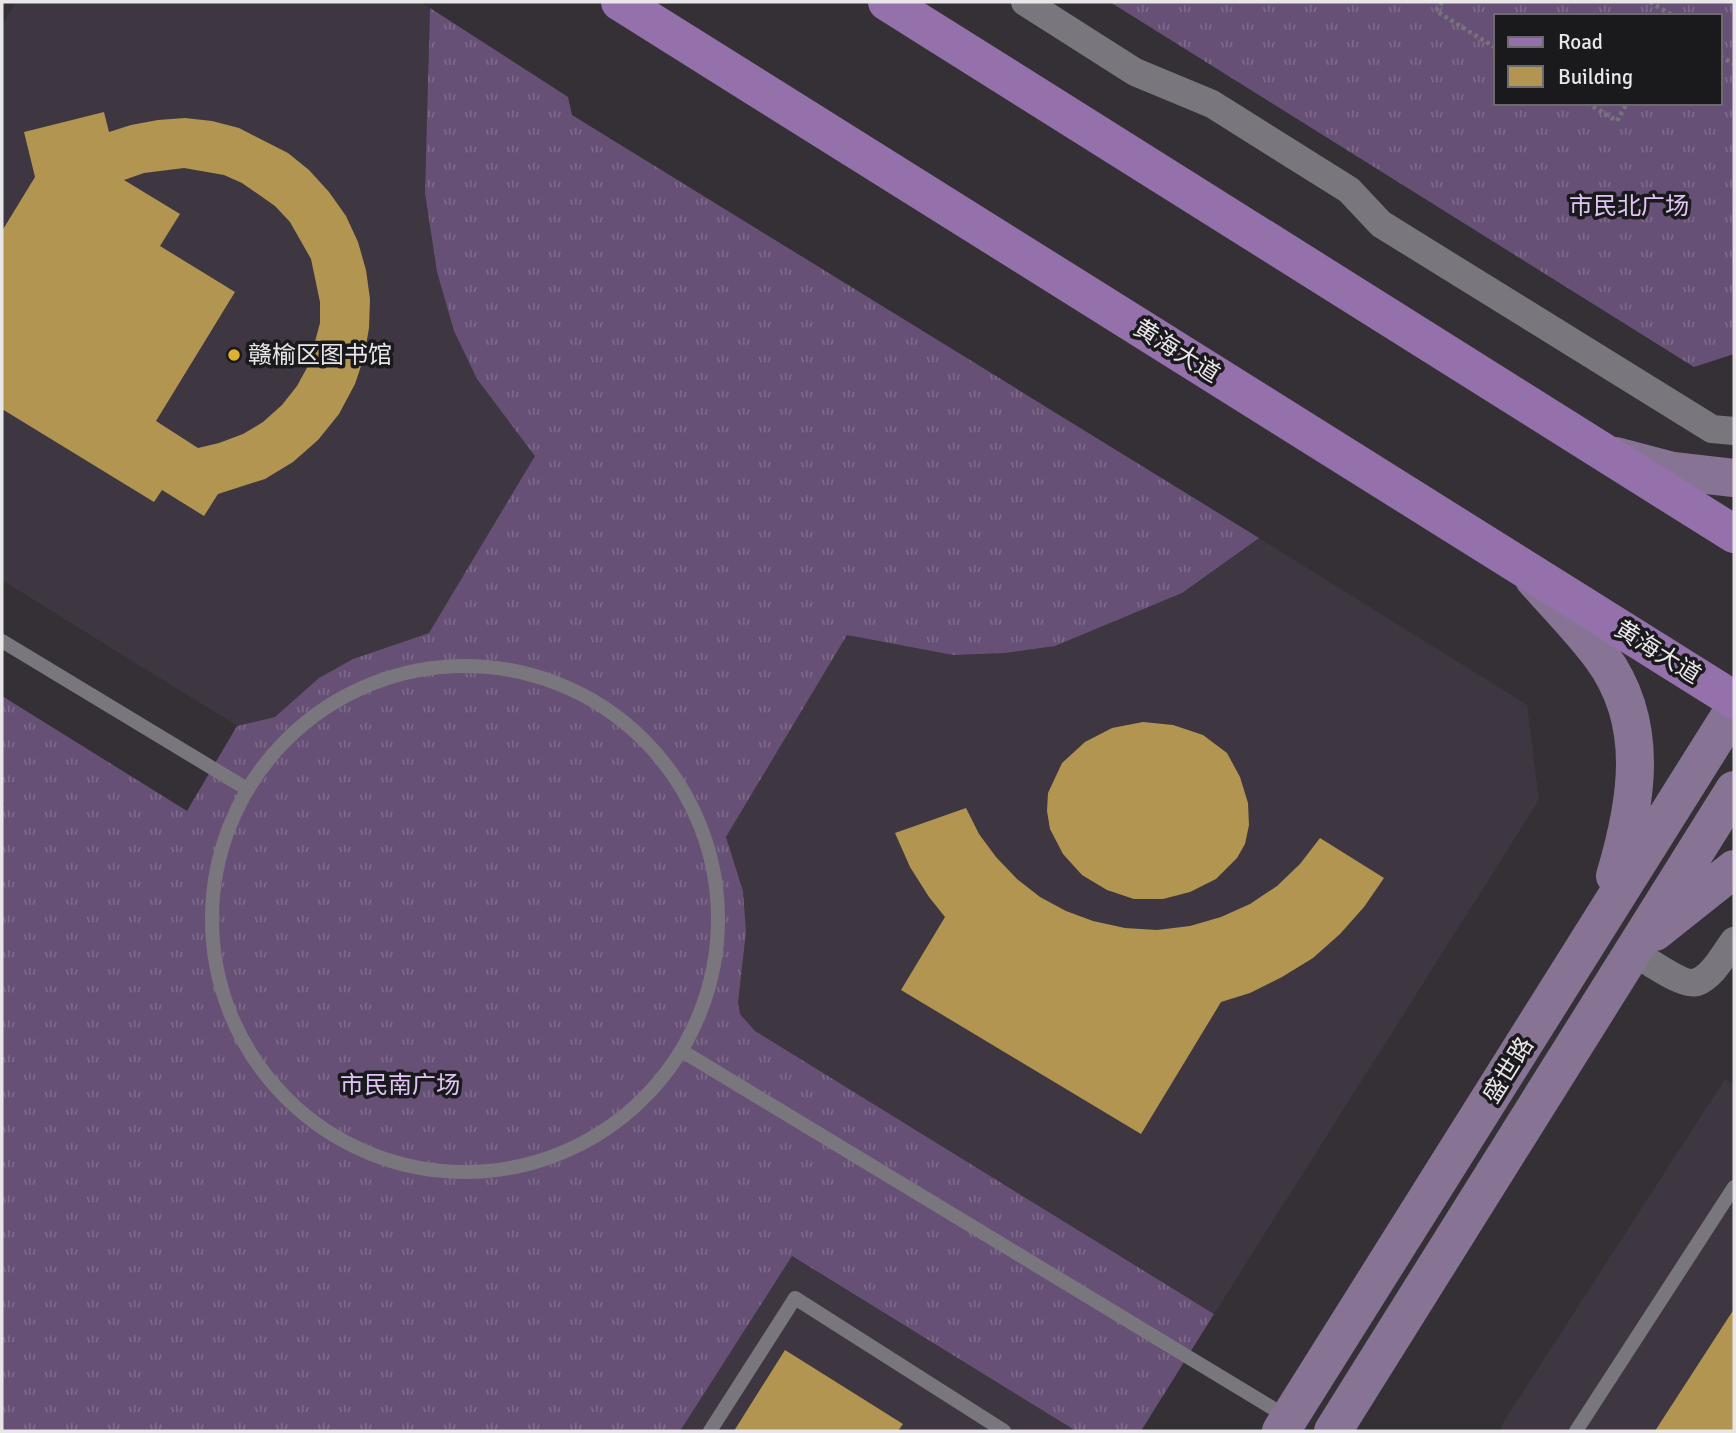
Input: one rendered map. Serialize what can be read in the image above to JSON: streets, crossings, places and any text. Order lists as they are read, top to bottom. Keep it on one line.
{"streets":{"main road":["黄海大道","盛世路"]},"parks":["市民北广场","市民南广场"],"places":["赣榆区图书馆"],"legend":["Road","Building"]}
